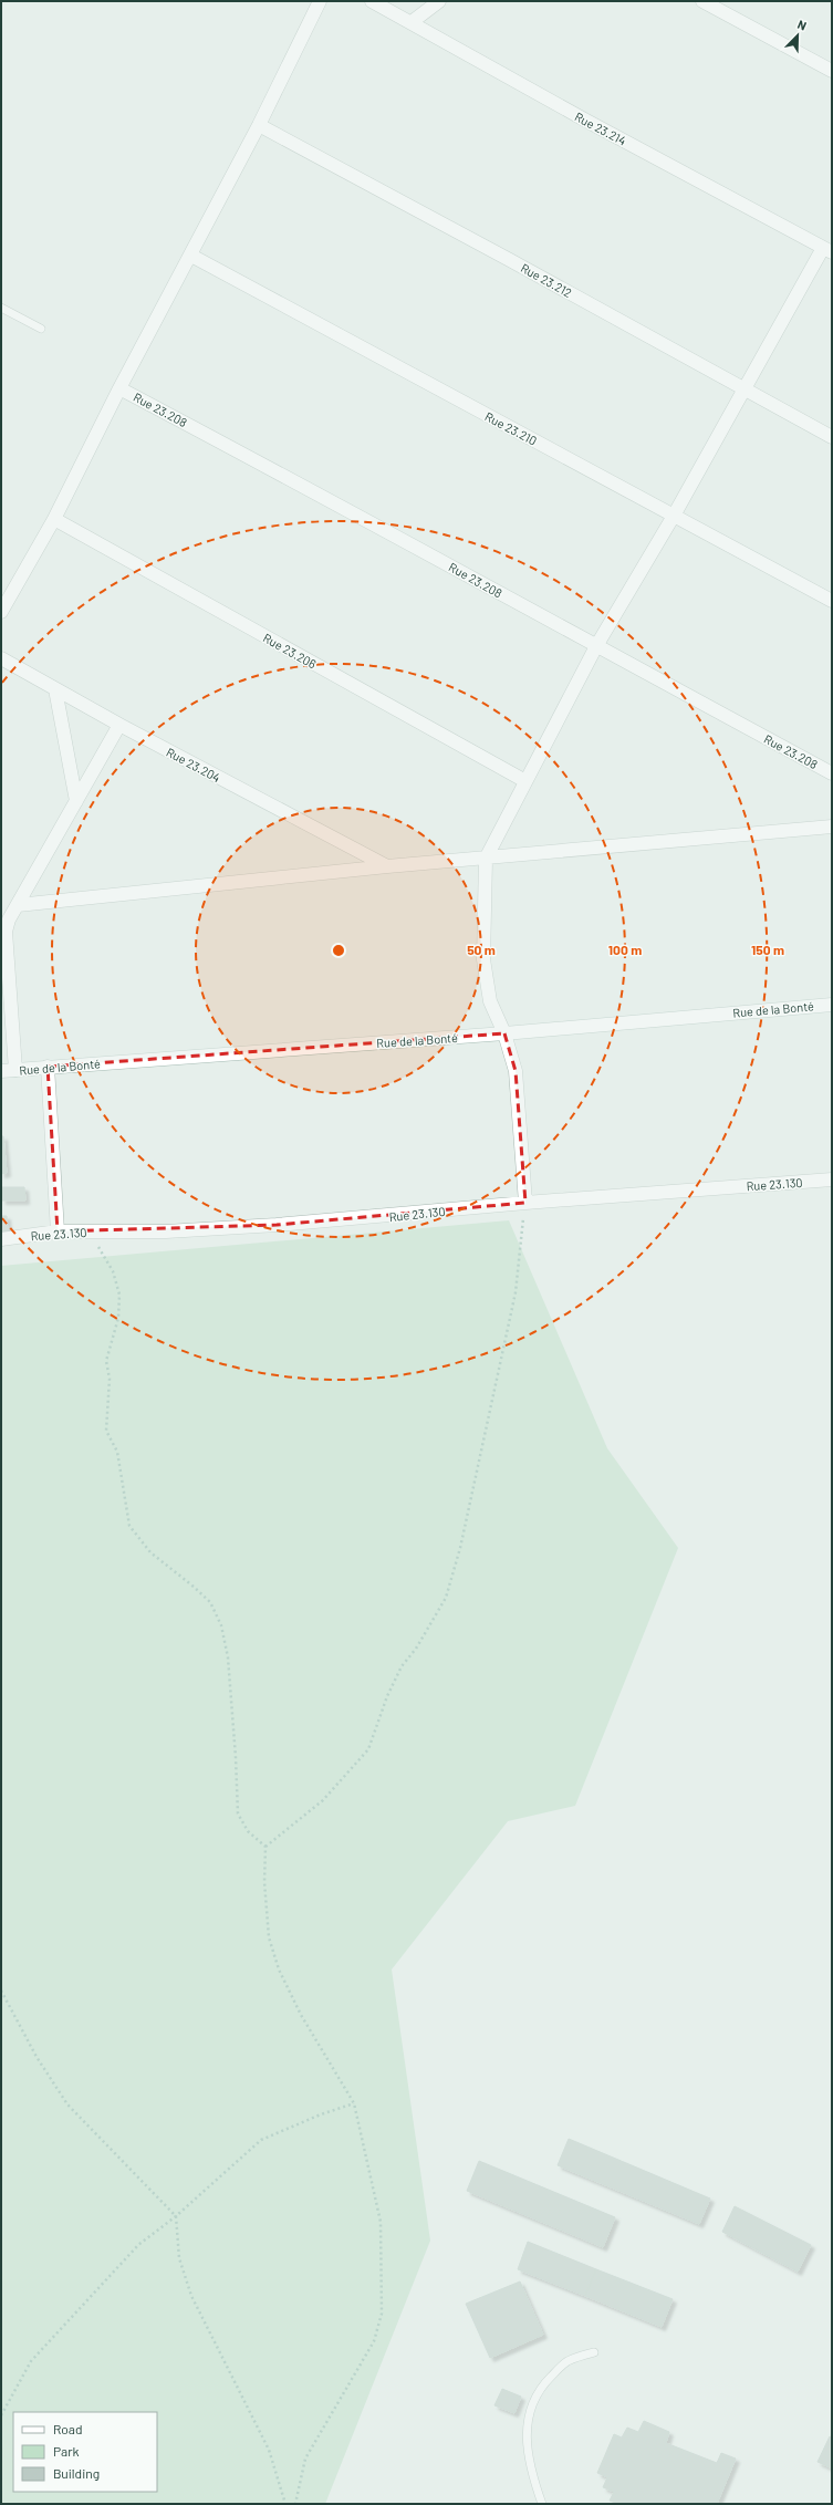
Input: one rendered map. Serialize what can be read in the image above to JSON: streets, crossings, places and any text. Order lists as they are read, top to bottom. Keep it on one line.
{"streets":{"street":["Rue 23.214","Rue 23.212","Rue 23.208","Rue 23.210","Rue 23.206","Rue 23.204","Rue de la Bonté","Rue 23.130"]},"legend":["Road","Park","Building"],"north":"top right","rings":["50 m","100 m","150 m"]}
